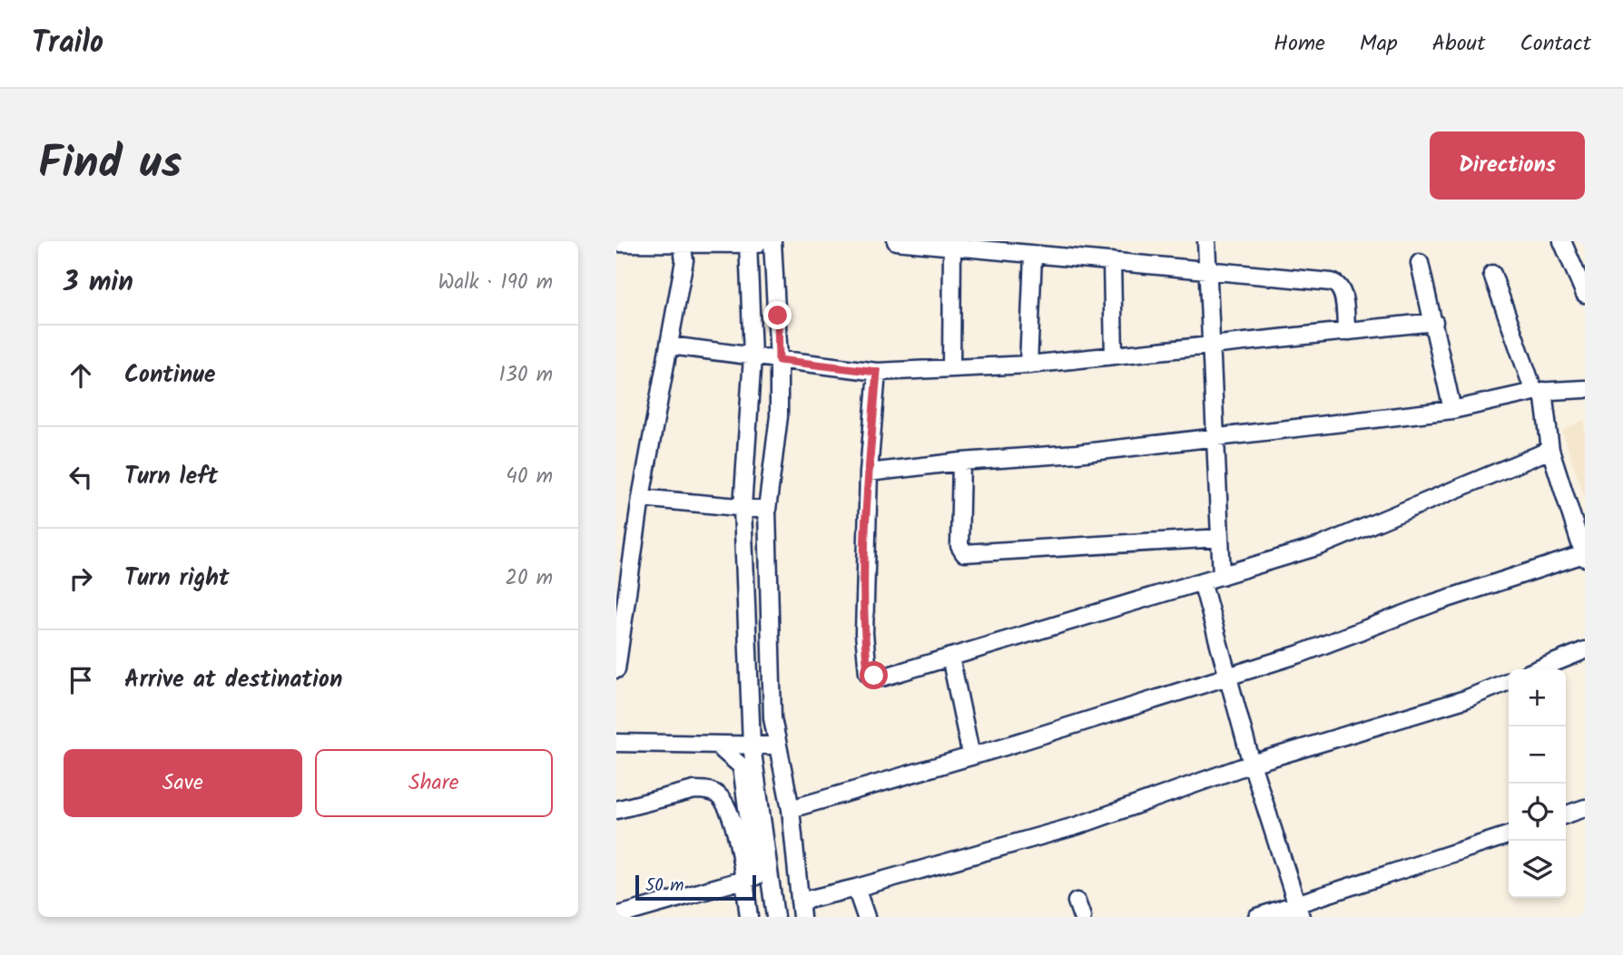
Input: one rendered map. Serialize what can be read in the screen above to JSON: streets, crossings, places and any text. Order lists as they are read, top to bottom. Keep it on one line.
{"scale_bar":"50 m","page":{"header":"Trailo","nav":["Home","Map","About","Contact"],"title":"Find us","buttons":["Directions",["Save","Share"]],"heading":["3 min","Walk · 190 m"],"list":[["Continue","130 m"],["Turn left","40 m"],["Turn right","20 m"],"Arrive at destination"],"map_buttons":["+","−"],"scale":"50 m"}}
